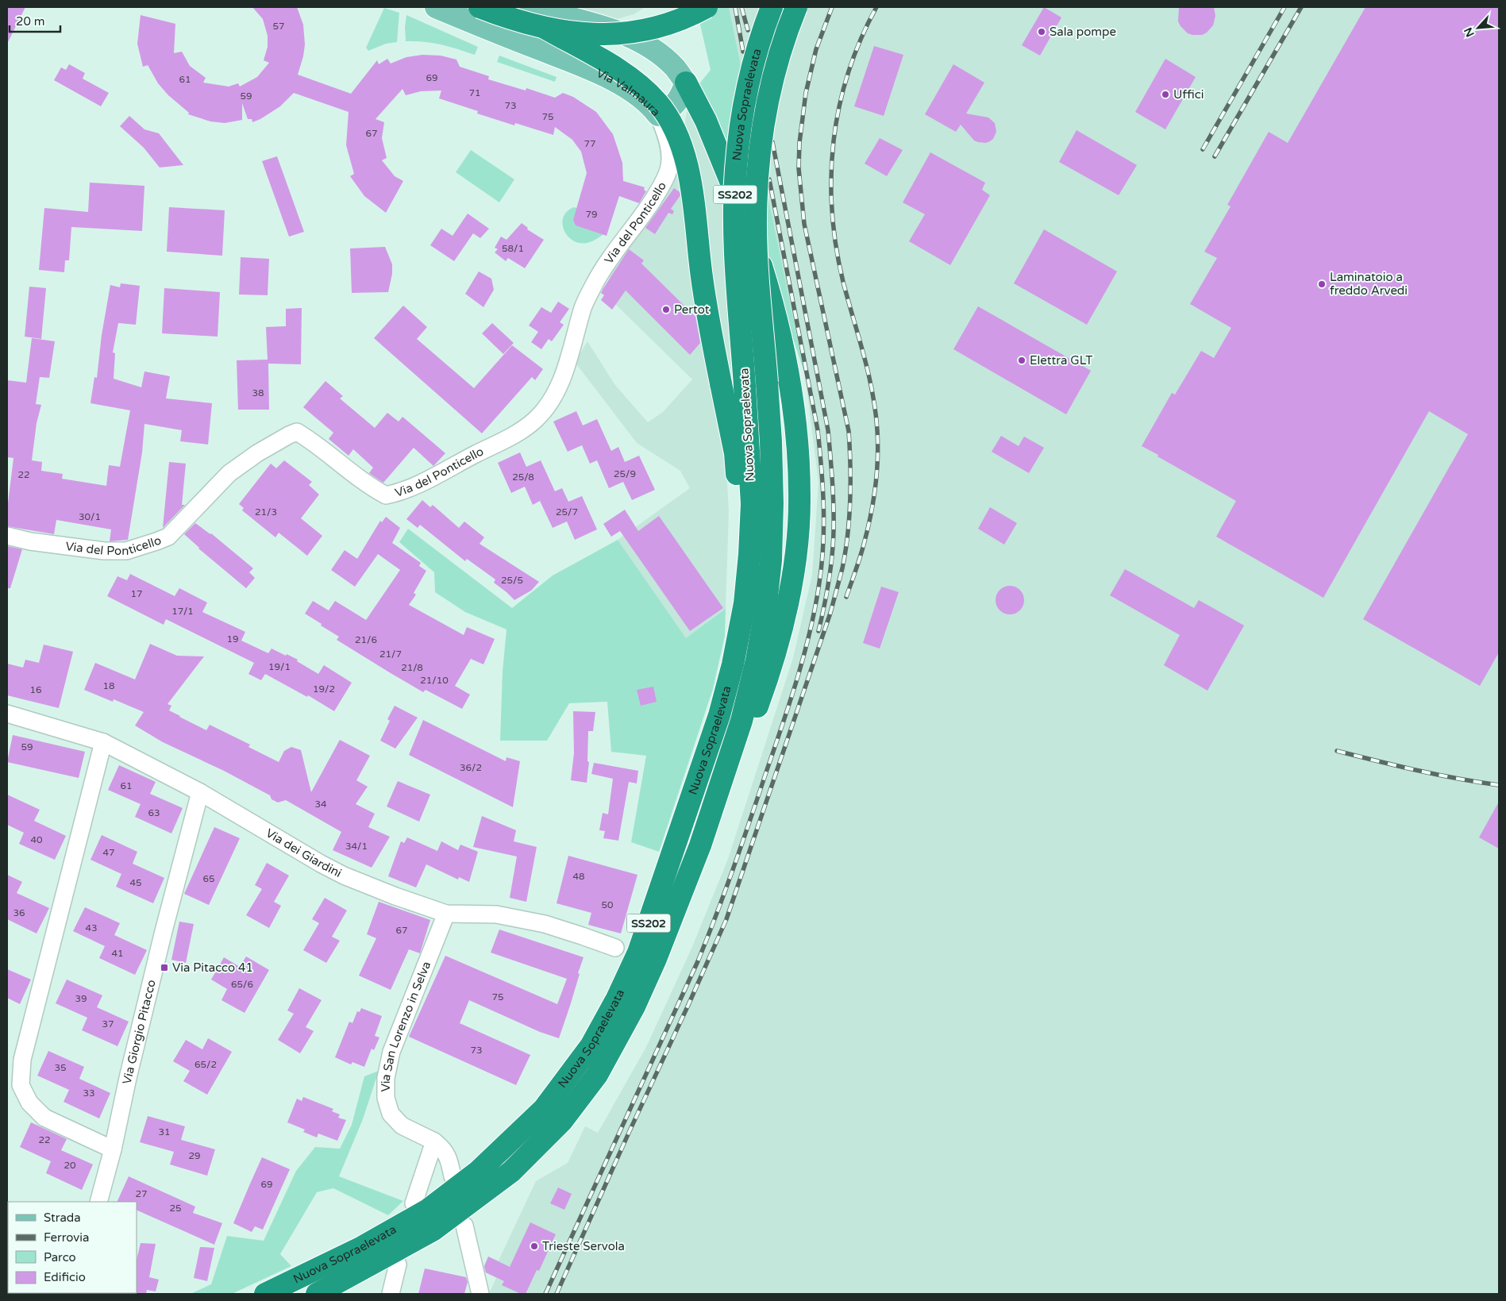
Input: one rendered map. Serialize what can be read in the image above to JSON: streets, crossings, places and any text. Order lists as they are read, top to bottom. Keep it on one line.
{"streets":{"highway":["Nuova Sopraelevata","SS202"],"main road":["Via Valmaura"],"street":["Via del Ponticello","Via dei Giardini","Via San Lorenzo in Selva","Via Giorgio Pitacco"]},"crossings":[["Via Valmaura","Via del Ponticello"],["Via dei Giardini","Via San Lorenzo in Selva"],["Via dei Giardini","Via Giorgio Pitacco"]],"places":{"other":["Sala pompe","Uffici","Laminatoio a freddo Arvedi","Pertot","Elettra GLT","Trieste Servola"],"transit":["Via Pitacco 41"]},"house_numbers":["57","69","61","71","59","73","75","67","77","79","58/1","38","25/9","22","25/8","21/3","25/7","30/1","25/5","17","17/1","19","21/6","21/7","19/1","21/8","21/10","18","19/2","16","59","36/2","61","34","63","40","34/1","47","48","65","45","50","36","43","67","41","65/6","75","39","37","73","65/2","35","33","31","22","29","20","69","27","25"],"legend":["Strada","Ferrovia","Parco","Edificio"],"scale_bar":"20 m","north":"bottom left"}
